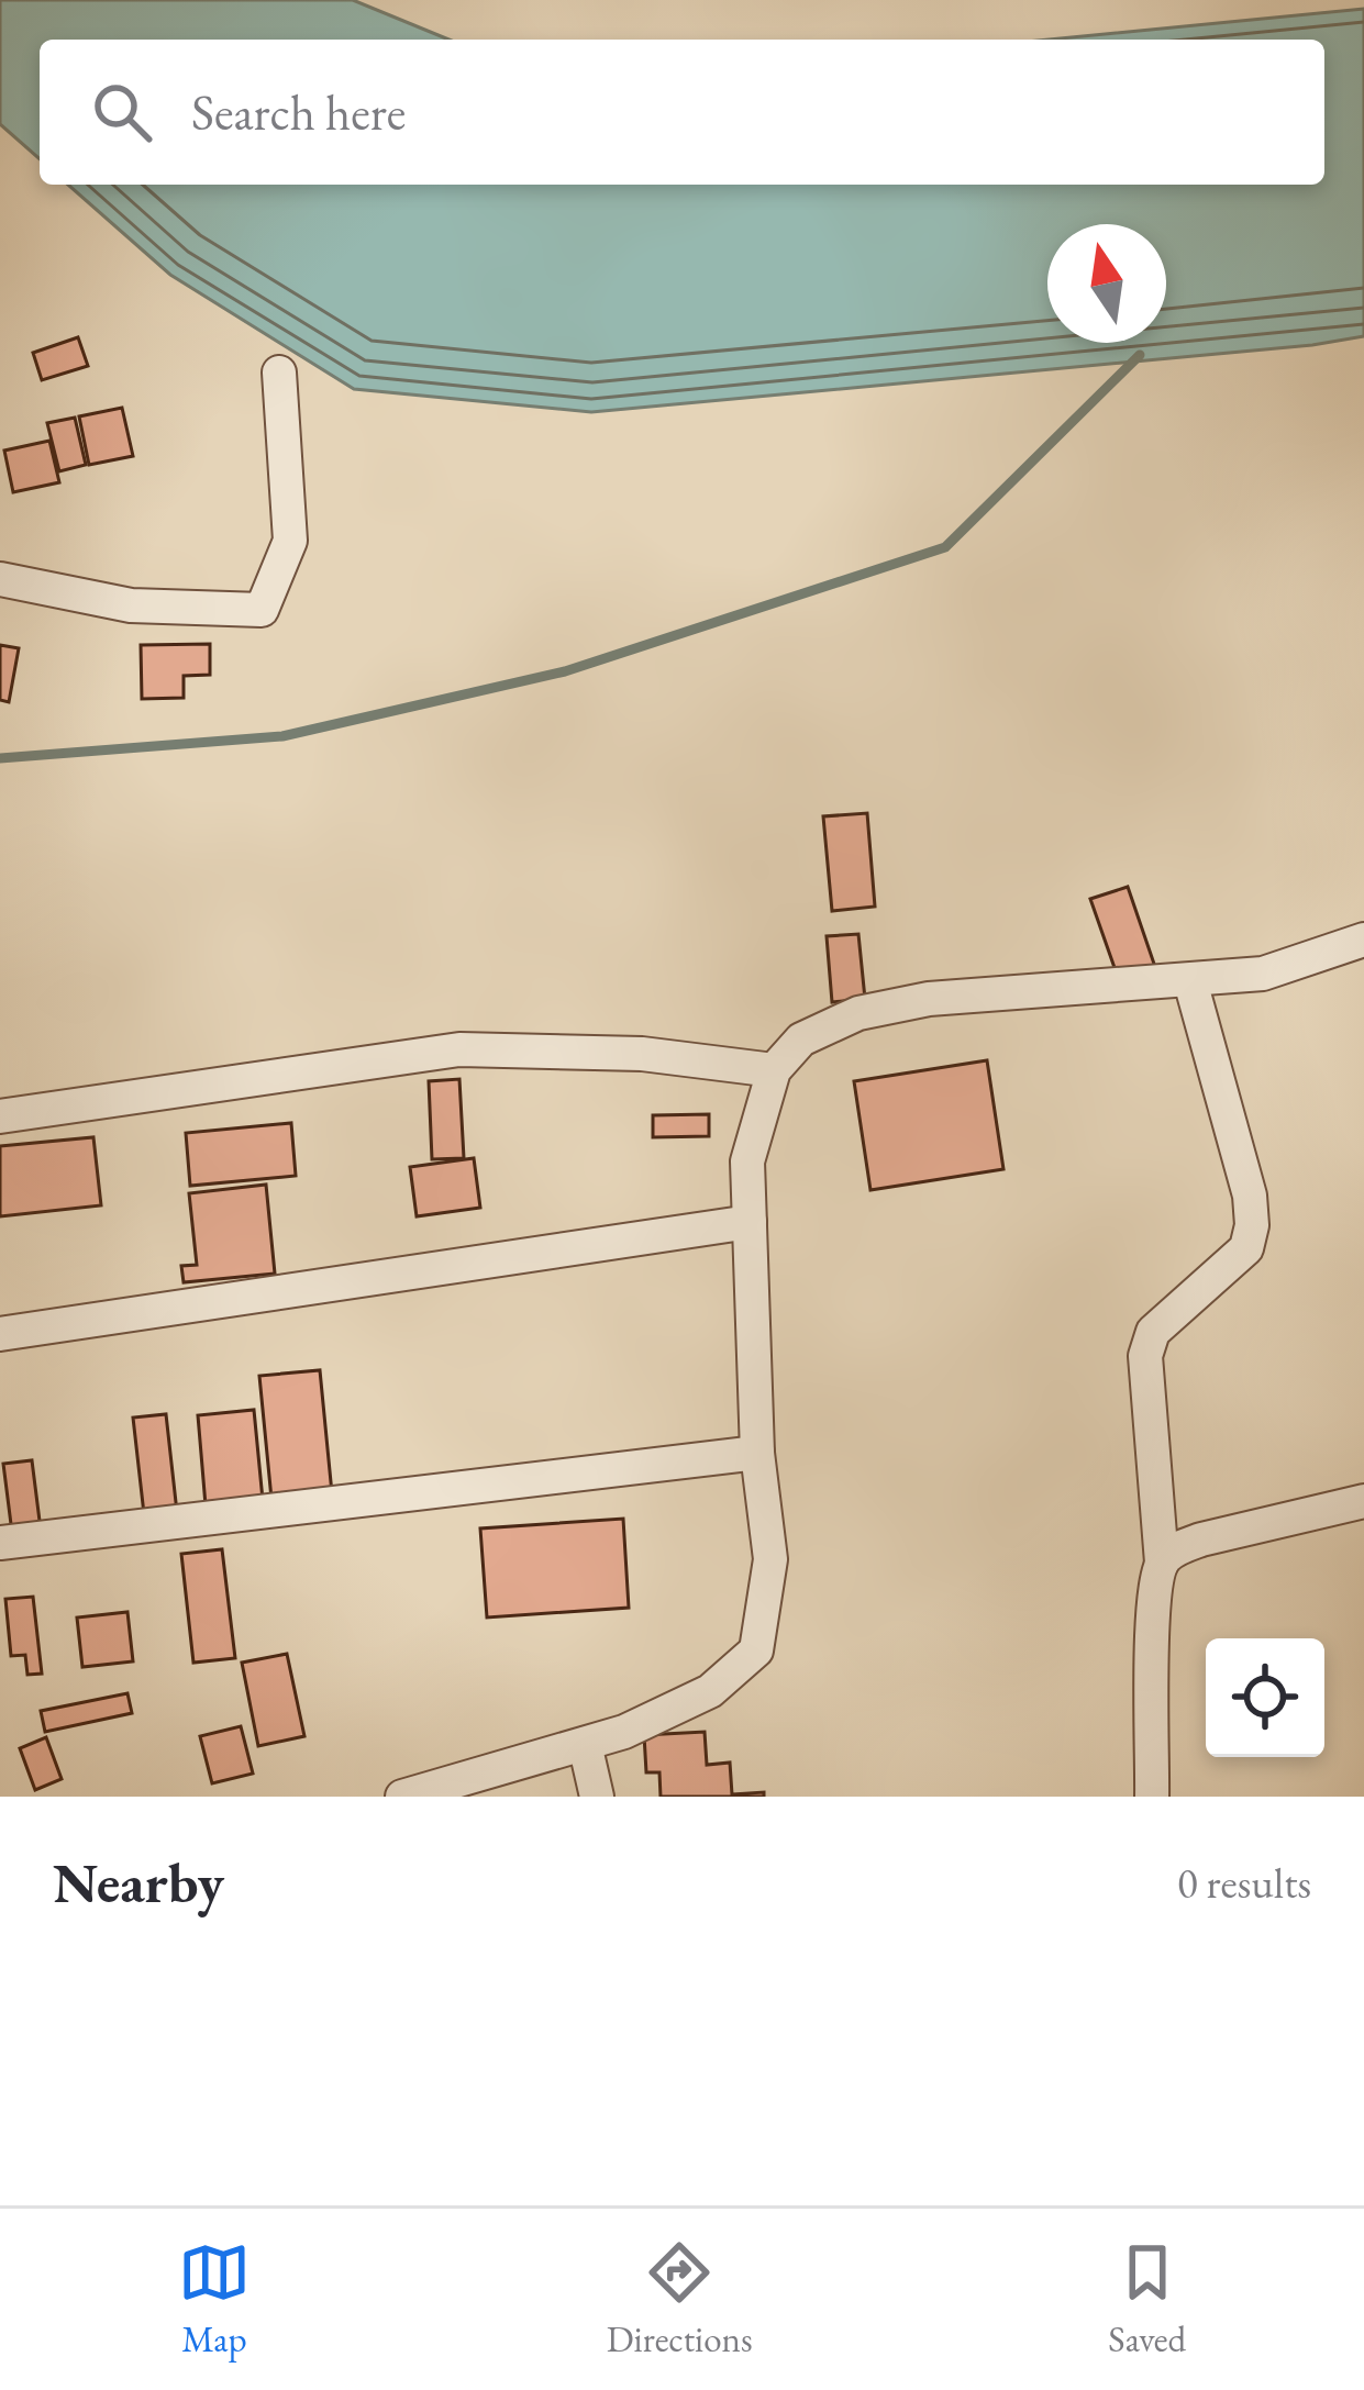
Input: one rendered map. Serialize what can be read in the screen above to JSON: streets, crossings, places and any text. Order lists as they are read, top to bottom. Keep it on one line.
{"north":"top","page":{"search":"Search here","heading":["Nearby","0 results"],"nav":["Map","Directions","Saved"]}}
